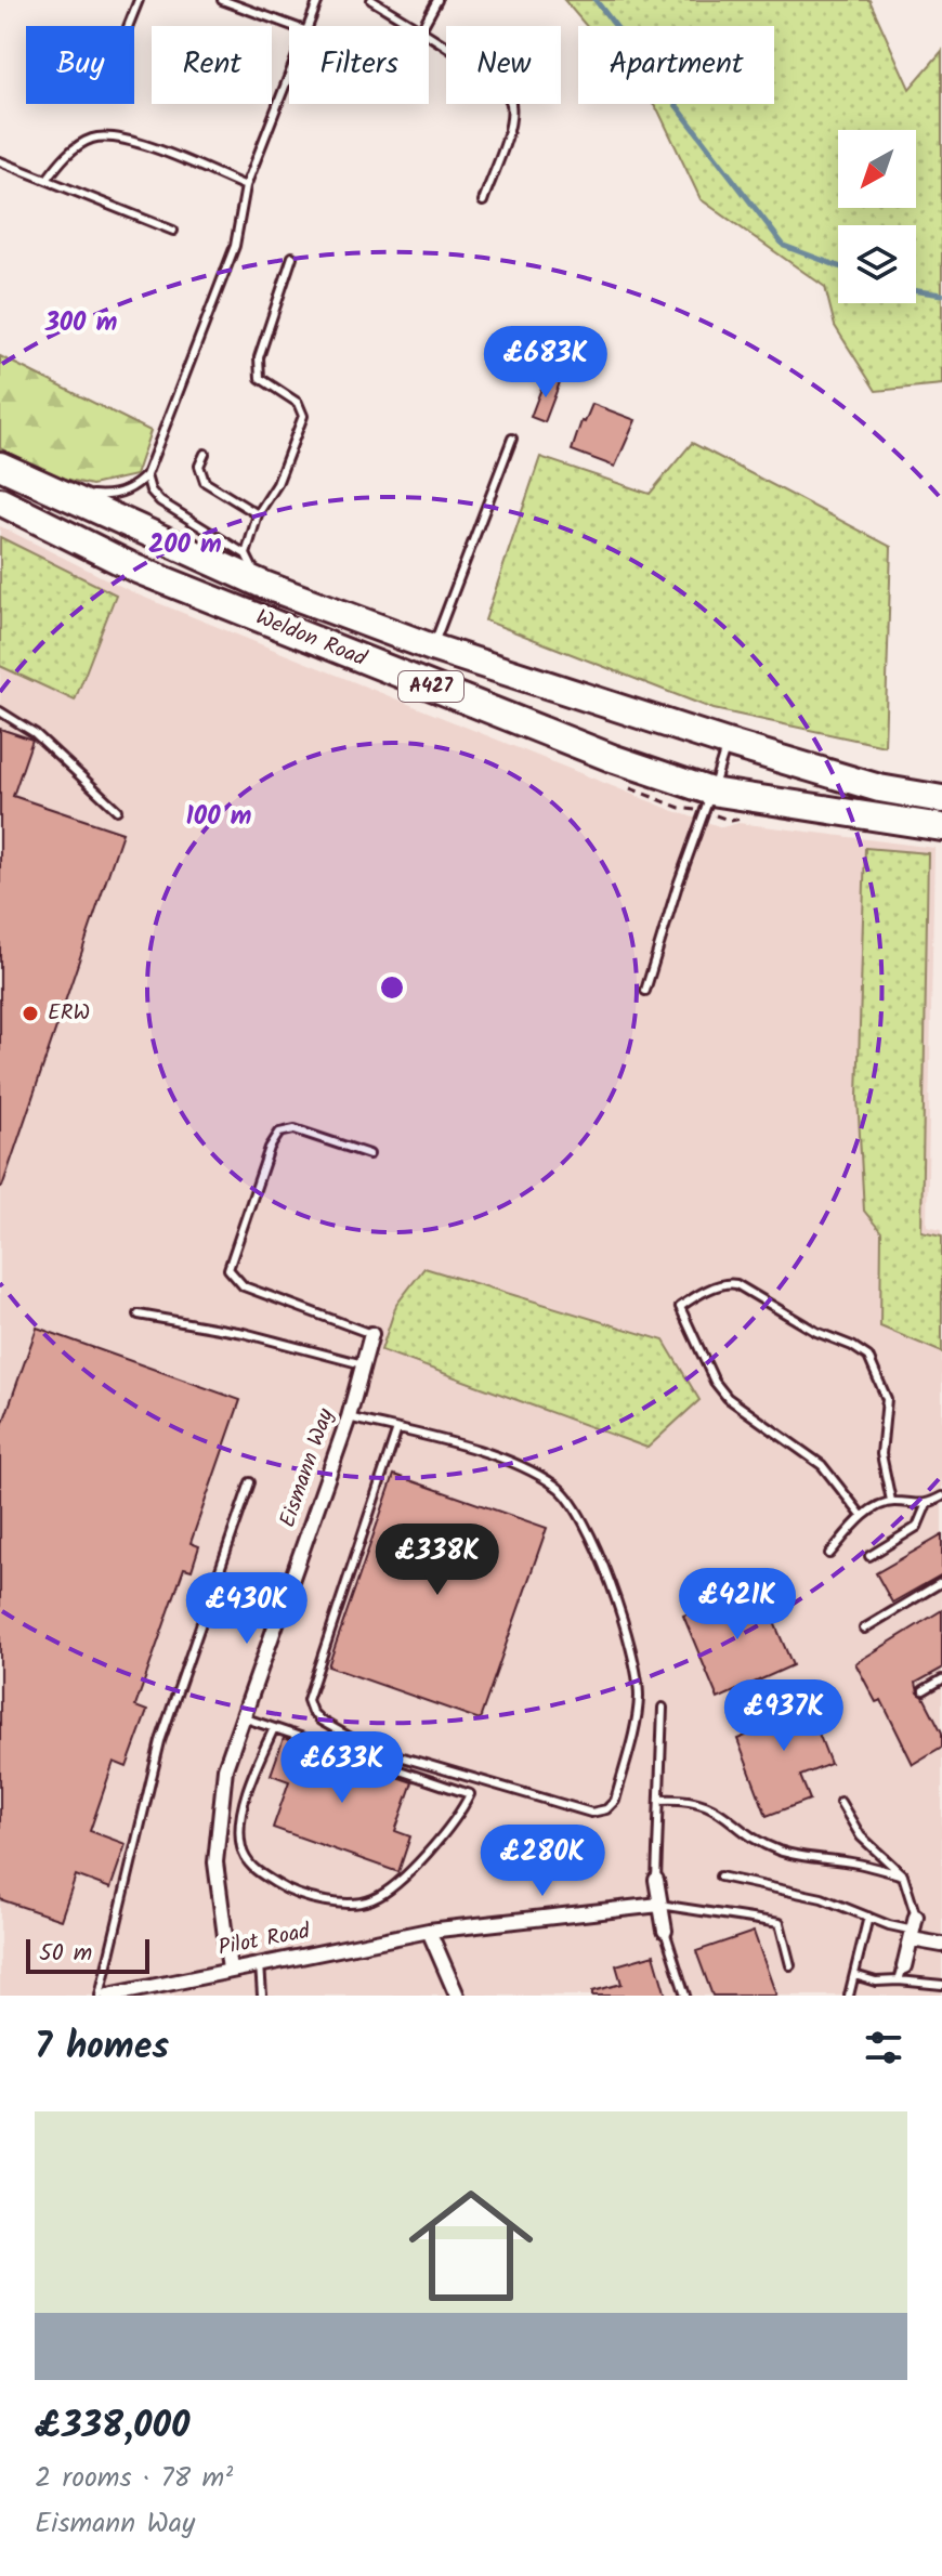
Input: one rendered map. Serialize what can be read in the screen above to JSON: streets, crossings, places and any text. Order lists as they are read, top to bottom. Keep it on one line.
{"streets":{"highway":["Weldon Road","A427"],"street":["Eismann Way","Pilot Road"]},"crossings":[["Eismann Way","Pilot Road"]],"places":["ERW"],"scale_bar":"50 m","north":"bottom left","page":{"chip":["Buy","Rent","Filters","New","Apartment"],"price":["£683K","£338K","£421K","£430K","£937K","£633K","£280K"],"scale":"50 m","heading":"7 homes","list":[{"name":"£338,000","note":"2 rooms · 78 m² · Eismann Way"}]},"rings":["300 m","200 m","100 m"]}
